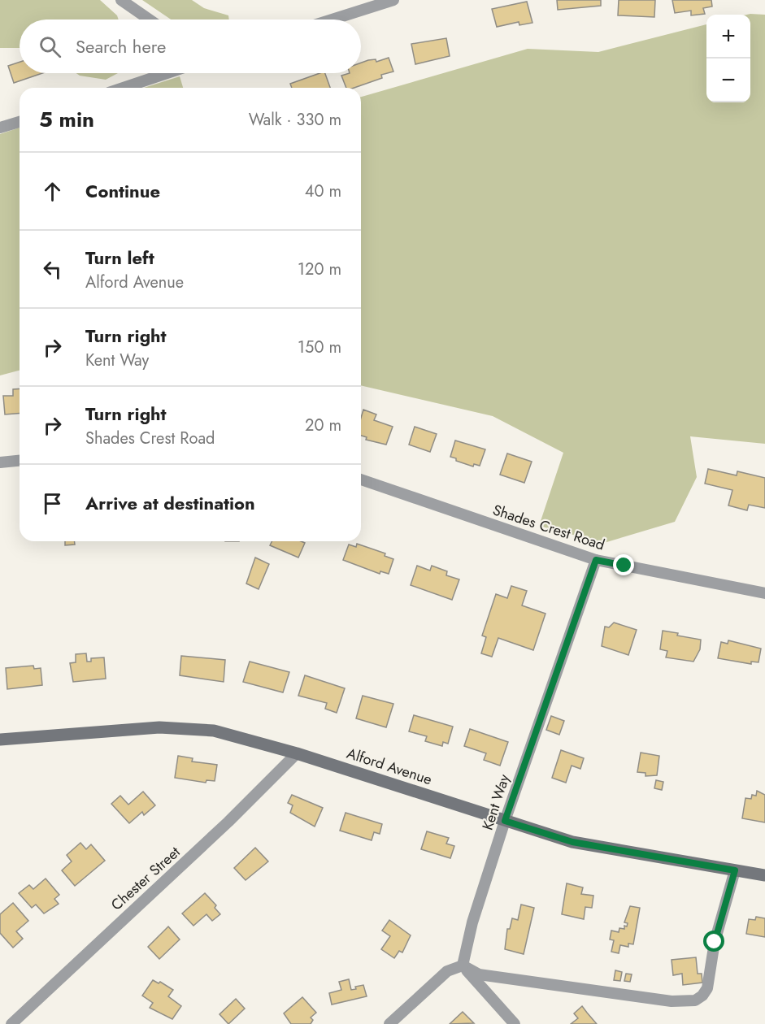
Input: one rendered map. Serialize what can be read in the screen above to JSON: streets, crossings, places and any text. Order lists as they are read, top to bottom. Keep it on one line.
{"streets":{"street":["Shades Crest Road","Alford Avenue","Kent Way","Chester Street"]},"crossings":[["Shades Crest Road","Kent Way"],["Alford Avenue","Kent Way"],["Alford Avenue","Chester Street"]],"page":{"map_buttons":["+","−"],"search":"Search here","heading":["5 min","Walk · 330 m"],"list":[["Continue","40 m"],["Turn left","Alford Avenue","120 m"],["Turn right","Kent Way","150 m"],["Turn right","Shades Crest Road","20 m"],"Arrive at destination"]}}
